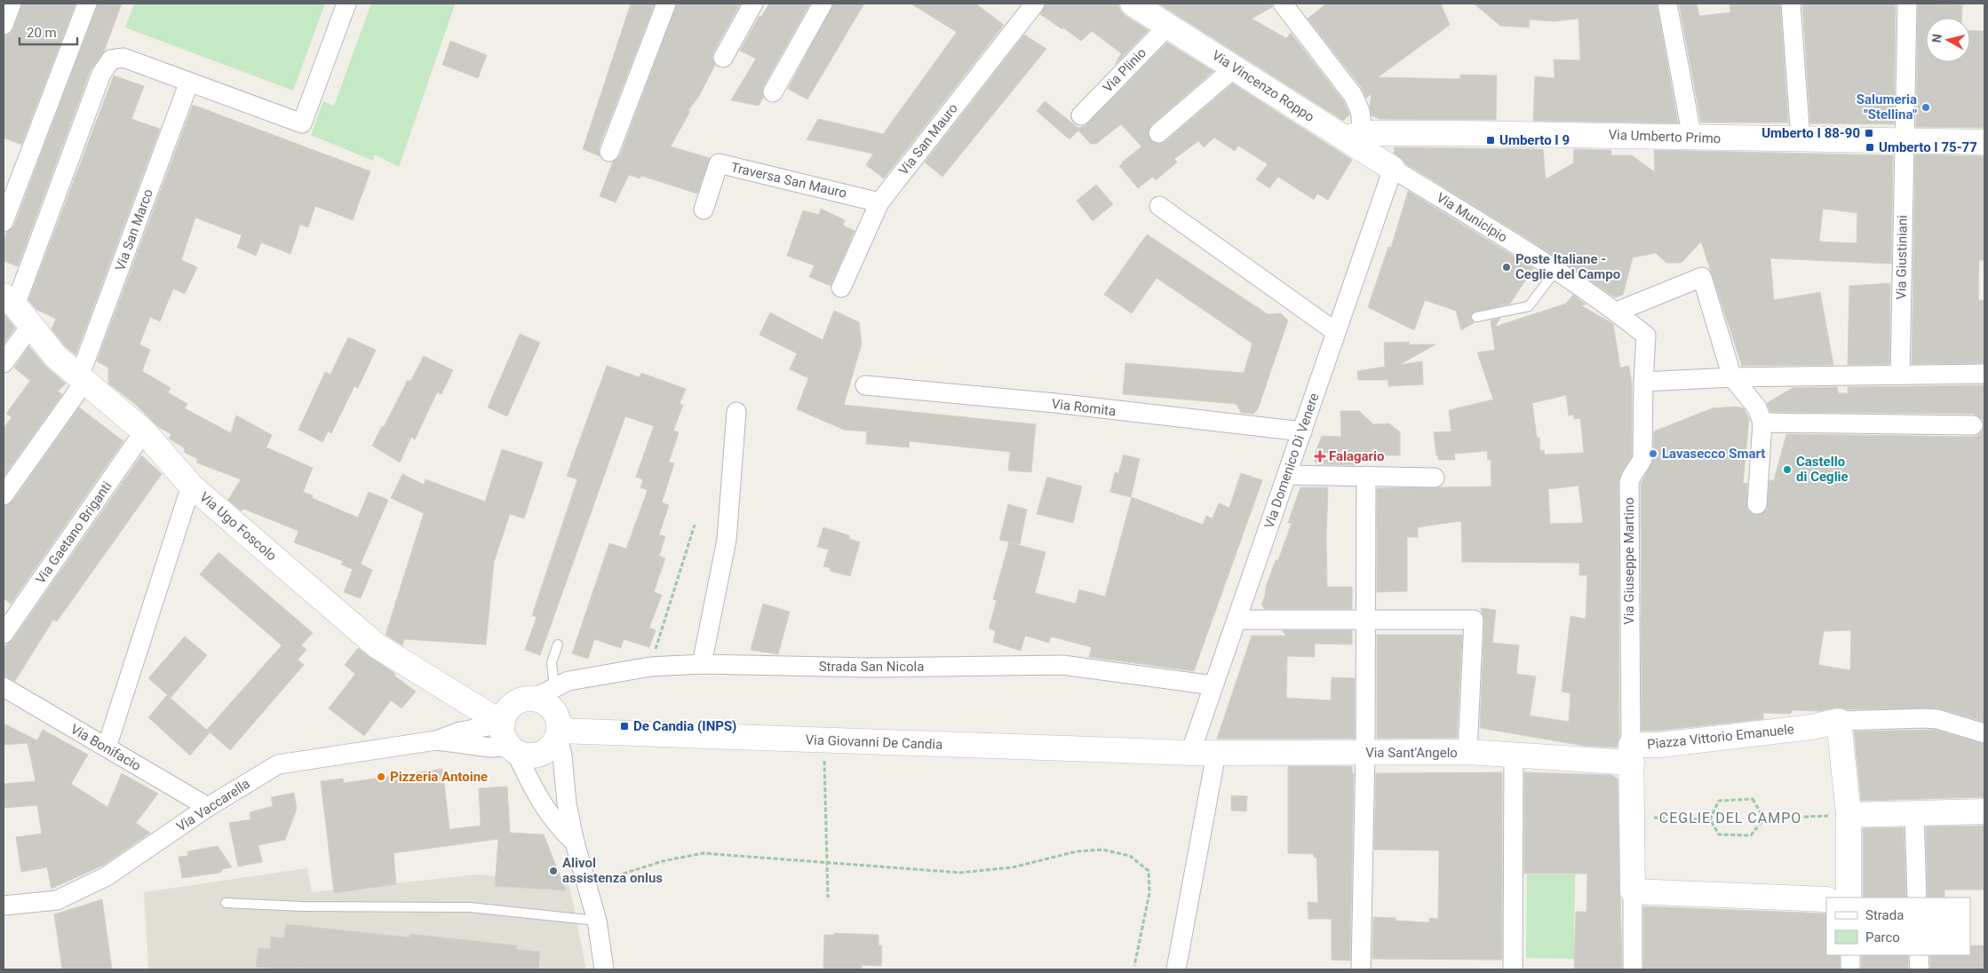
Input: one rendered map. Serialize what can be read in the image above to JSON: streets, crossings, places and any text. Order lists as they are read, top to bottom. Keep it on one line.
{"streets":{"street":["Via Plinio","Via Vincenzo Roppo","Via Umberto Primo","Via San Mauro","Traversa San Mauro","Via Municipio","Via San Marco","Via Giustiniani","Via Romita","Via Domenico Di Venere","Via Ugo Foscolo","Via Gaetano Briganti","Via Giuseppe Martino","Strada San Nicola","Piazza Vittorio Emanuele","Via Giovanni De Candia","Via Bonifacio","Via Sant'Angelo","Via Vaccarella"]},"crossings":[["Via Plinio","Via Vincenzo Roppo"],["Via Vincenzo Roppo","Via Umberto Primo"],["Via Vincenzo Roppo","Via Municipio"],["Via Vincenzo Roppo","Via Domenico Di Venere"],["Via Umberto Primo","Via Giustiniani"],["Via San Mauro","Traversa San Mauro"],["Via Municipio","Via Domenico Di Venere"],["Via Municipio","Via Giuseppe Martino"],["Via San Marco","Via Ugo Foscolo"],["Via Romita","Via Domenico Di Venere"],["Via Domenico Di Venere","Strada San Nicola"],["Via Domenico Di Venere","Via Giovanni De Candia"],["Via Domenico Di Venere","Via Sant'Angelo"],["Via Ugo Foscolo","Via Gaetano Briganti"],["Via Ugo Foscolo","Strada San Nicola"],["Via Ugo Foscolo","Via Giovanni De Candia"],["Via Ugo Foscolo","Via Vaccarella"],["Via Giuseppe Martino","Piazza Vittorio Emanuele"],["Via Giuseppe Martino","Via Sant'Angelo"],["Strada San Nicola","Via Giovanni De Candia"],["Strada San Nicola","Via Vaccarella"],["Piazza Vittorio Emanuele","Via Sant'Angelo"],["Via Giovanni De Candia","Via Sant'Angelo"],["Via Giovanni De Candia","Via Vaccarella"],["Via Bonifacio","Via Vaccarella"]],"districts":["CEGLIE DEL CAMPO"],"places":{"other":["Salumeria \"Stellina\"","Poste Italiane - Ceglie del Campo","Lavasecco Smart","Castello di Ceglie","Pizzeria Antoine","Alivol assistenza onlus"],"transit":["Umberto I 88-90","Umberto I 9","Umberto I 75-77","De Candia (INPS)"],"health":["Falagario"]},"legend":["Strada","Parco"],"scale_bar":"20 m","north":"left"}
